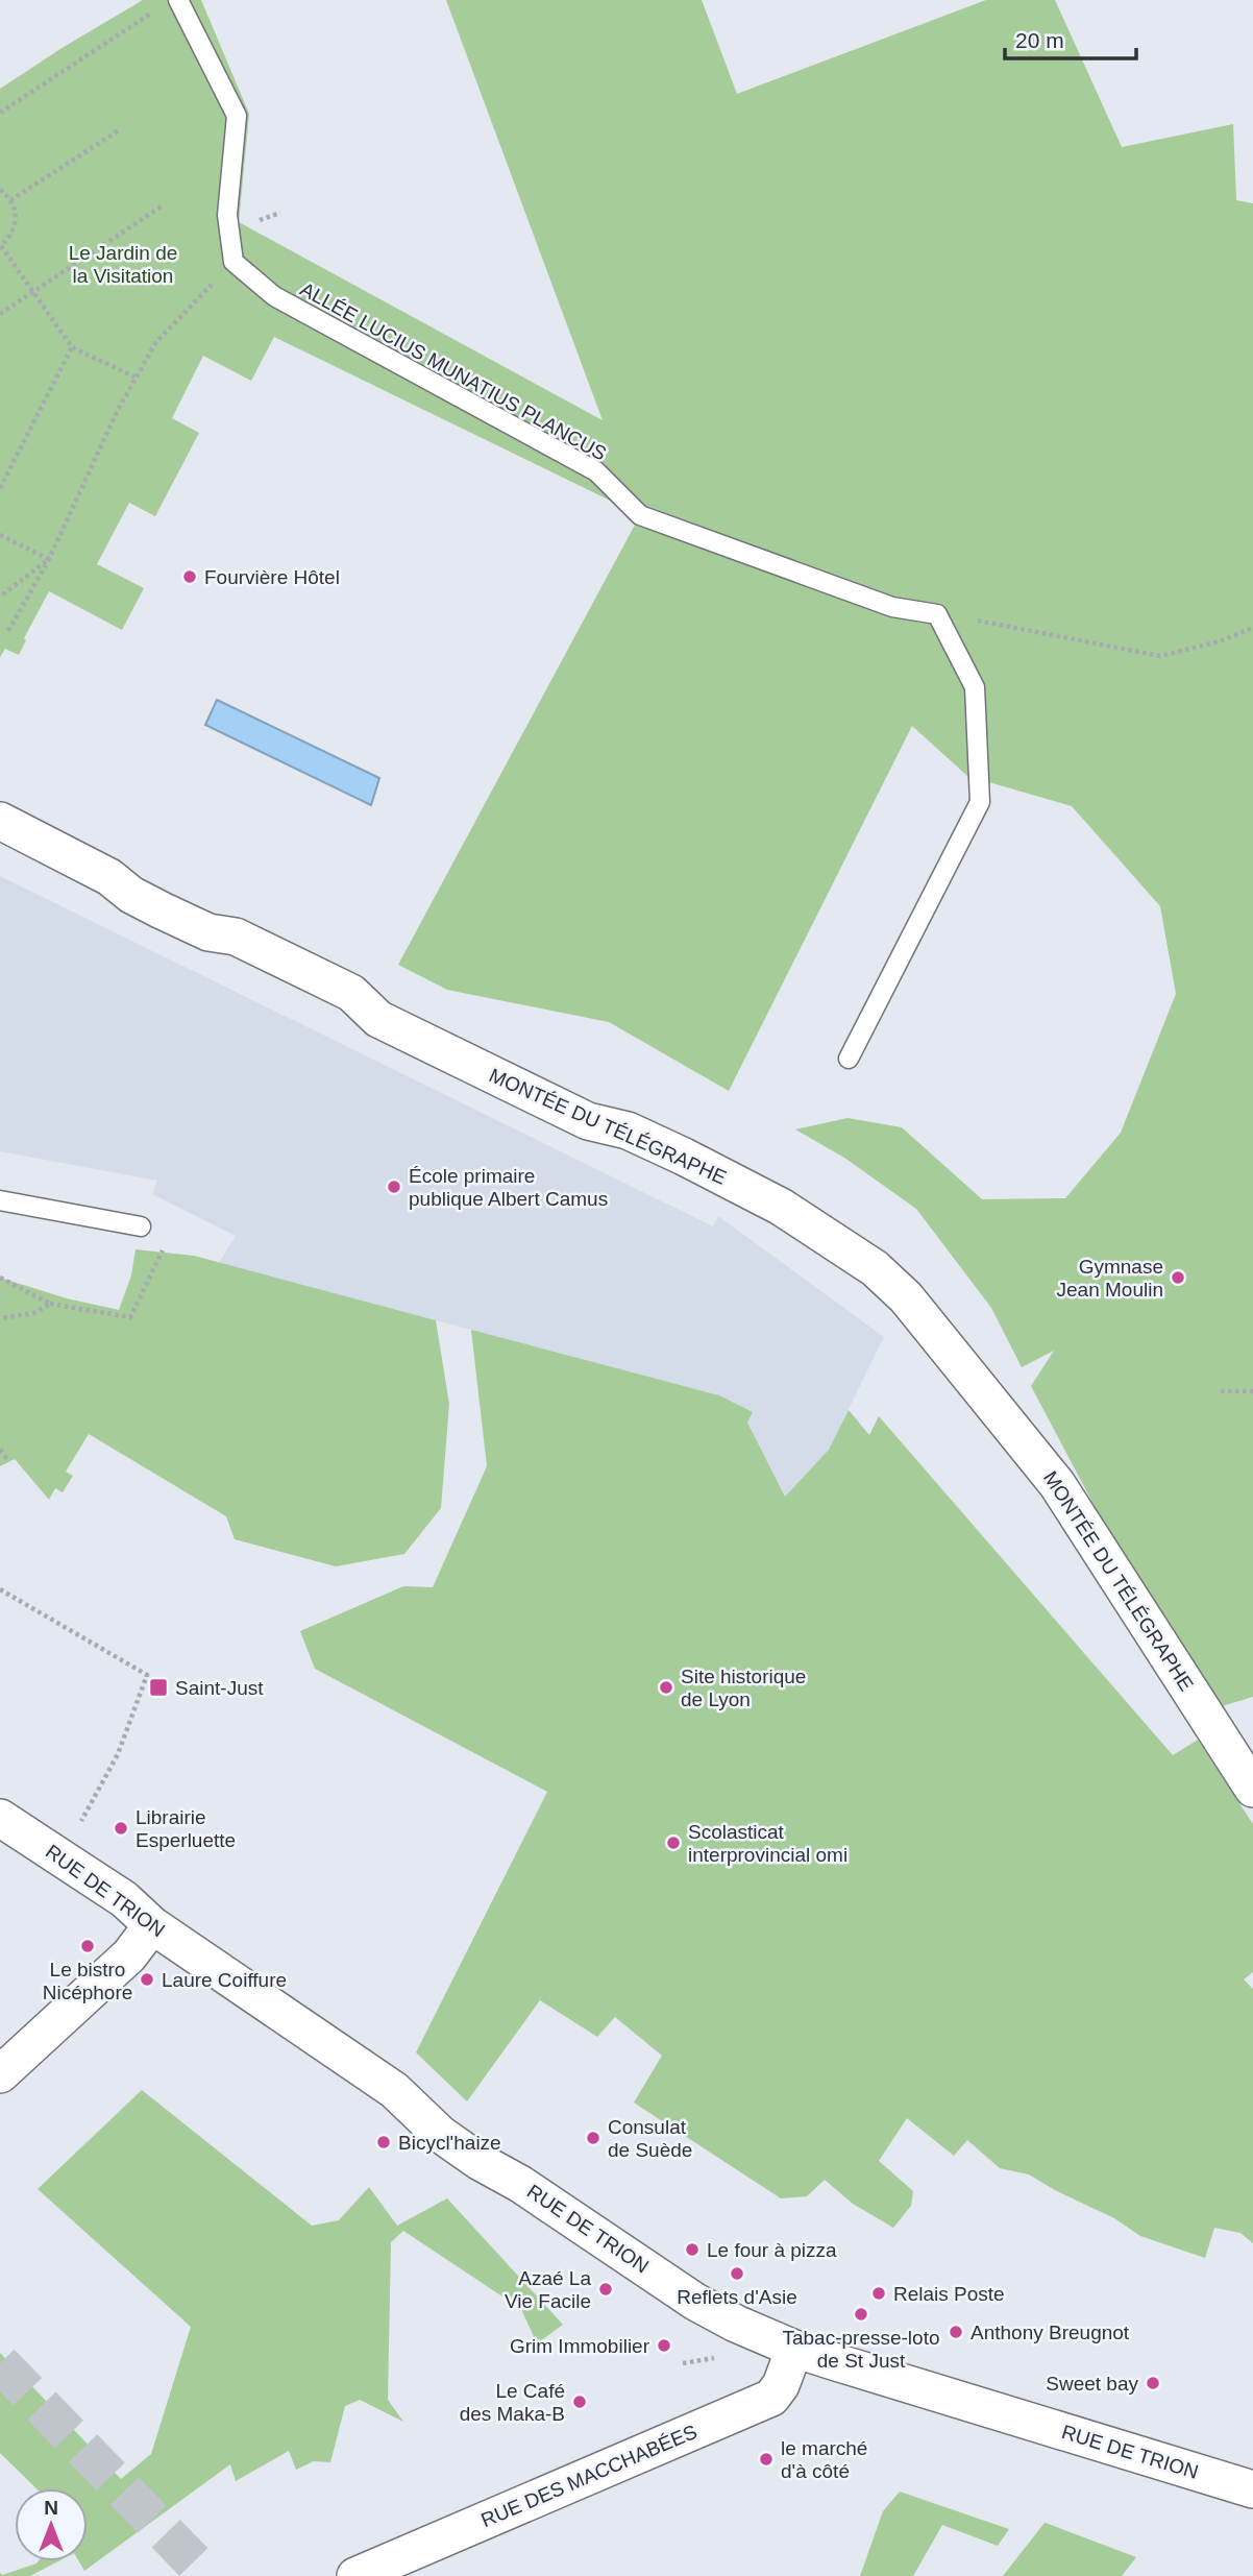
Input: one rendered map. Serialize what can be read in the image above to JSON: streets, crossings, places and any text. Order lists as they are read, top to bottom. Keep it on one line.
{"streets":{"street":["MONTÉE DU TÉLÉGRAPHE","RUE DE TRION","RUE DES MACCHABÉES"],"lane":["ALLÉE LUCIUS MUNATIUS PLANCUS"]},"crossings":[["RUE DE TRION","RUE DES MACCHABÉES"]],"parks":["Le Jardin de la Visitation"],"places":{"other":["Fourvière Hôtel","École primaire publique Albert Camus","Gymnase Jean Moulin","Site historique de Lyon","Librairie Esperluette","Scolasticat interprovincial omi","Le bistro Nicéphore","Laure Coiffure","Consulat de Suède","Bicycl'haize","Le four à pizza","Reflets d'Asie","Azaé La Vie Facile","Relais Poste","Tabac-presse-loto de St Just","Anthony Breugnot","Grim Immobilier","Sweet bay","Le Café des Maka-B","le marché d'à côté"],"transit":["Saint-Just"]},"scale_bar":"20 m","north":"top"}
